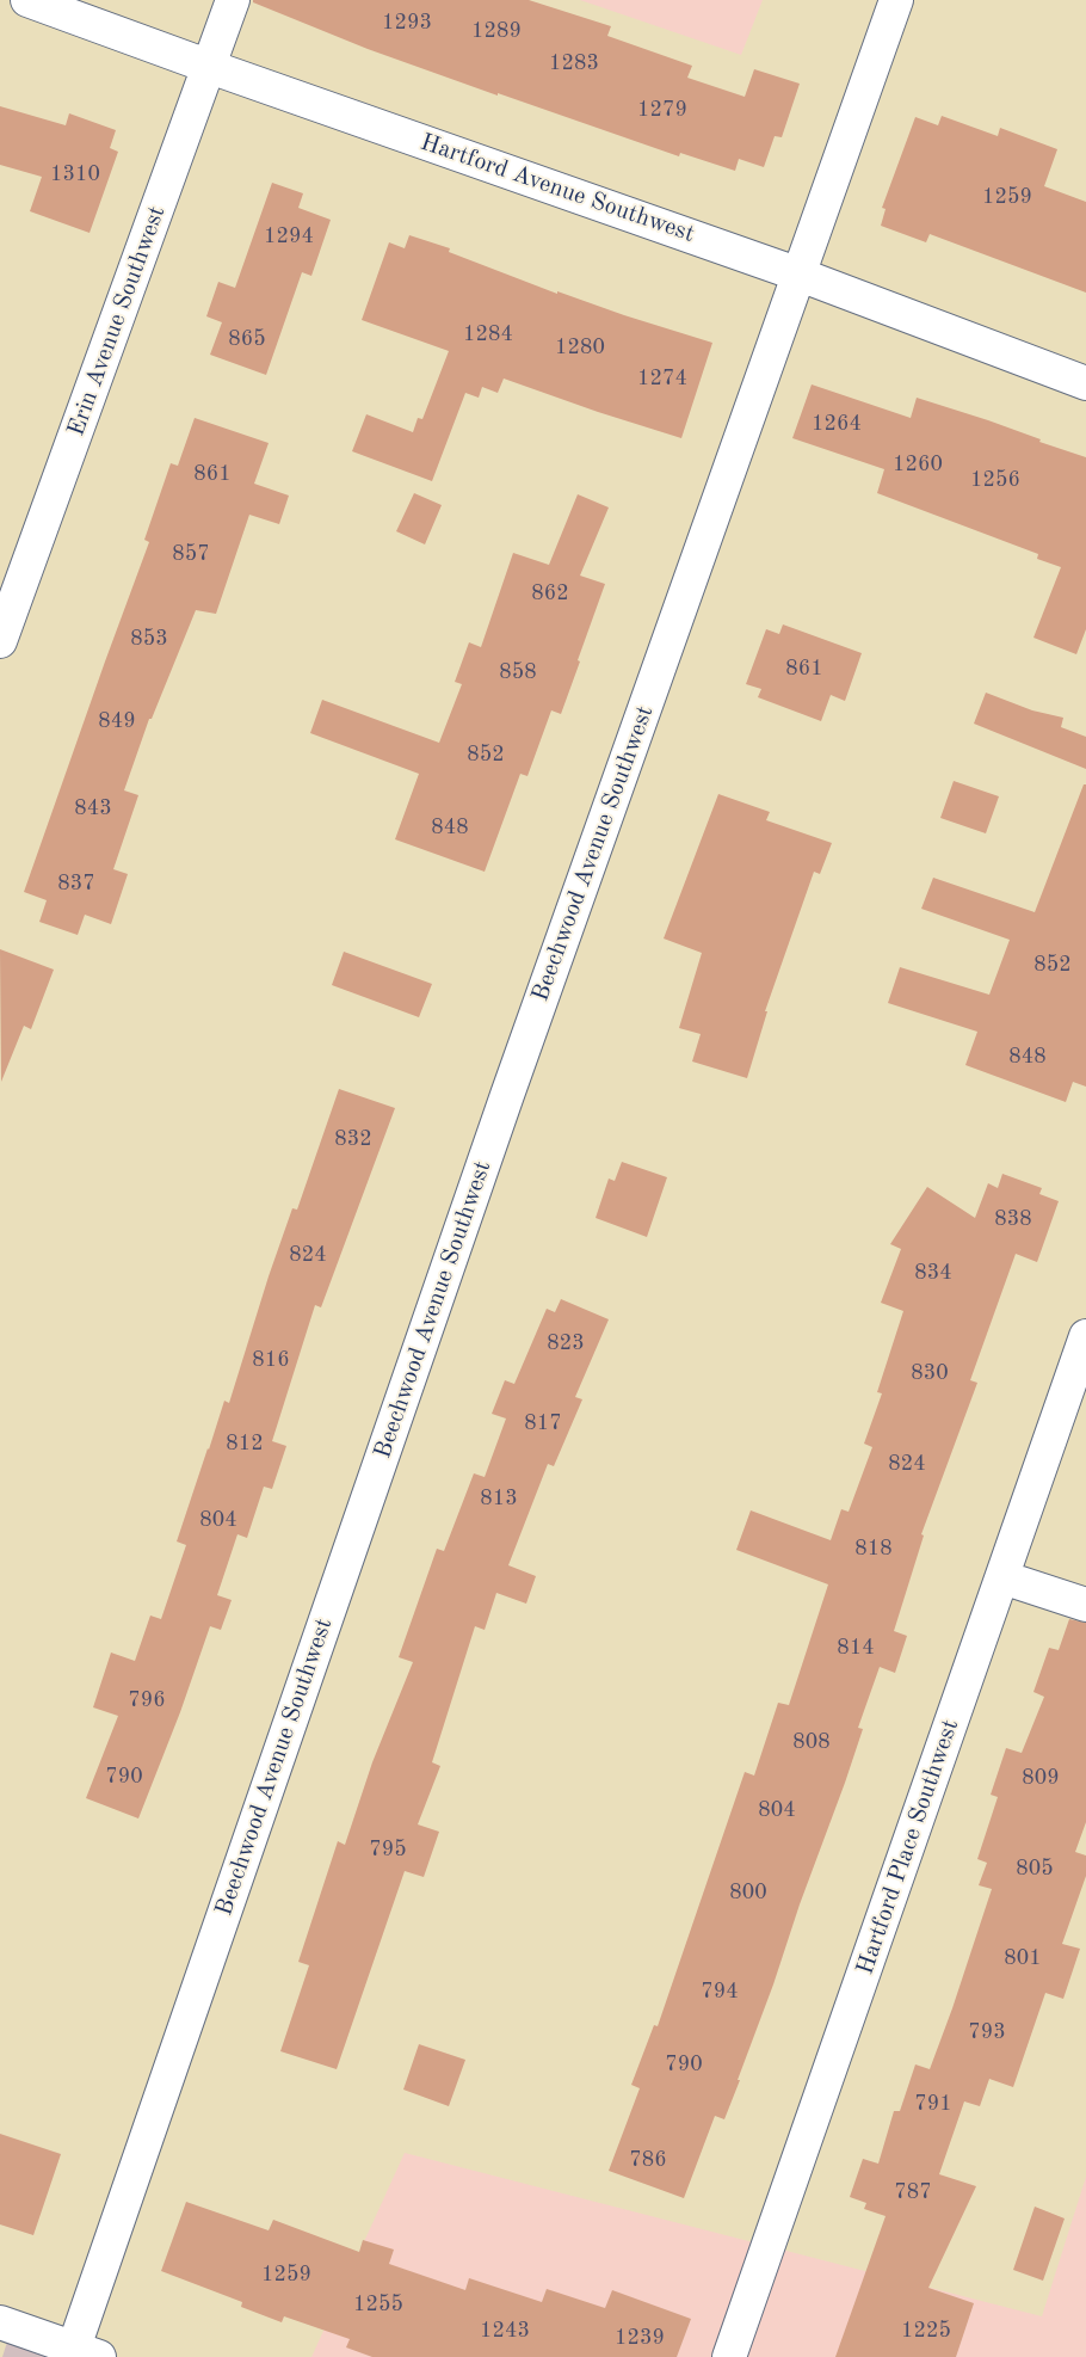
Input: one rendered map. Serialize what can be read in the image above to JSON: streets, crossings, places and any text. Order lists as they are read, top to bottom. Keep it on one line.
{"streets":{"street":["Hartford Avenue Southwest","Erin Avenue Southwest","Beechwood Avenue Southwest","Hartford Place Southwest"]},"crossings":[["Hartford Avenue Southwest","Erin Avenue Southwest"],["Hartford Avenue Southwest","Beechwood Avenue Southwest"]],"house_numbers":["1293","1289","1283","1279","1310","1259","1294","1284","865","1280","1274","1264","1260","861","1256","857","862","853","861","858","849","852","843","848","837","852","848","832","838","824","834","823","816","830","817","812","824","813","804","818","814","796","808","790","809","804","795","805","800","801","794","793","790","791","786","787","1259","1255","1243","1225","1239"]}
